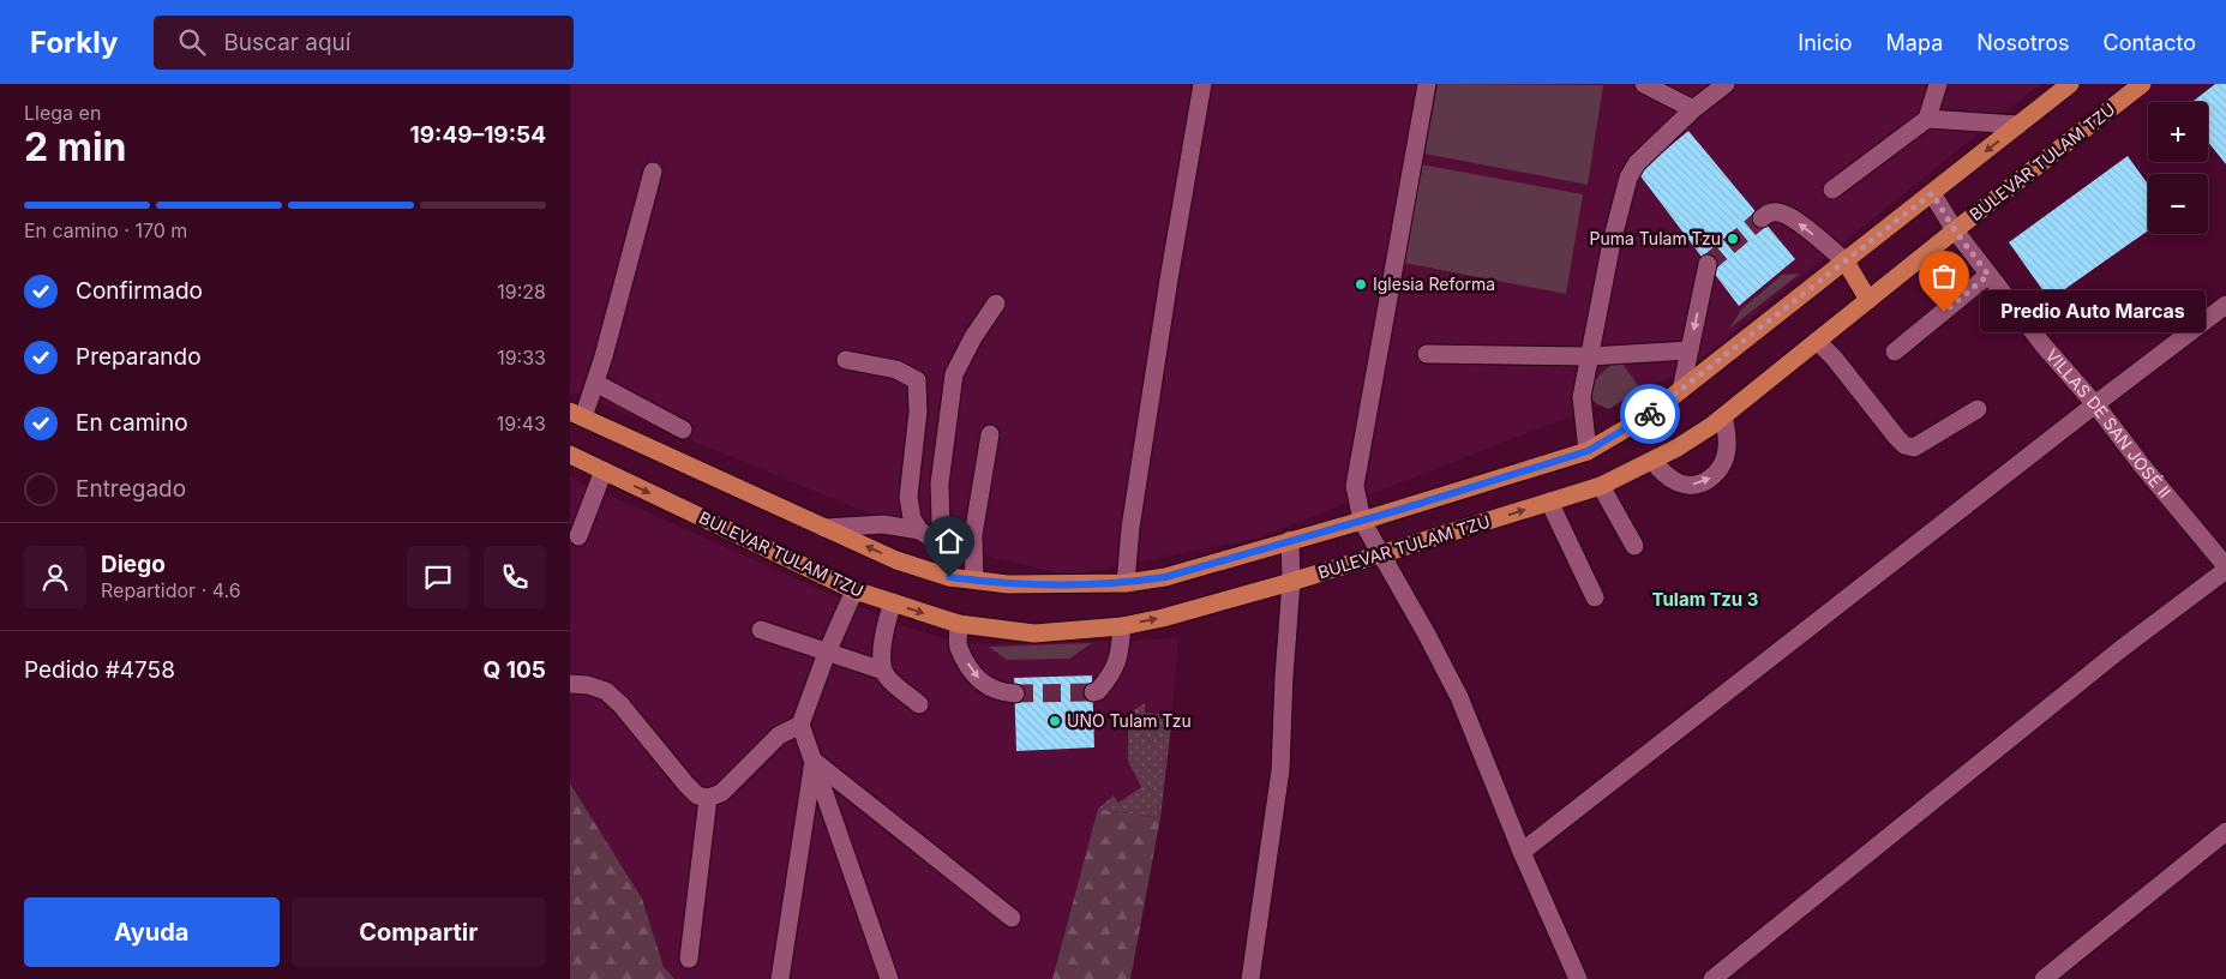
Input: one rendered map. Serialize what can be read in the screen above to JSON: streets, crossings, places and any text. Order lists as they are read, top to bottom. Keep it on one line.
{"streets":{"main road":["BULEVAR TULAM TZU"],"street":["VILLAS DE SAN JOSÉ II"]},"crossings":[["BULEVAR TULAM TZU","VILLAS DE SAN JOSÉ II"]],"districts":["Tulam Tzu 3"],"places":["Puma Tulam Tzu","Iglesia Reforma","Predio Auto Marcas","UNO Tulam Tzu"],"page":{"header":"Forkly","search":"Buscar aquí","nav":["Inicio","Mapa","Nosotros","Contacto"],"heading":["2 min","Llega en","19:49–19:54"],"panel":["Diego","Repartidor · 4.6","Pedido #4758","Q 105"],"map_buttons":["+","−"],"bar":"En camino · 170 m","list":[["Confirmado","19:28"],["Preparando","19:33"],["En camino","19:43"],"Entregado"],"bubble":"Predio Auto Marcas","buttons":["Ayuda","Compartir"]}}
